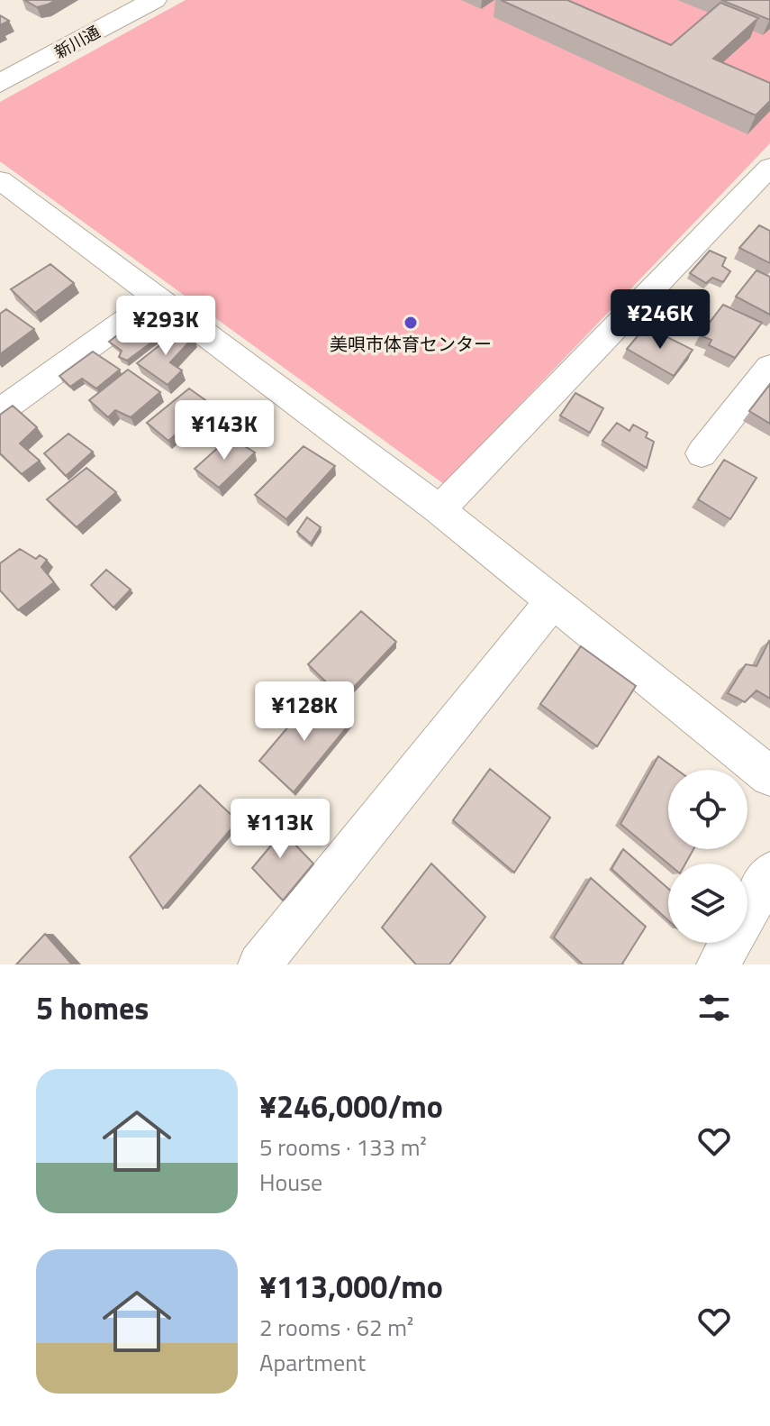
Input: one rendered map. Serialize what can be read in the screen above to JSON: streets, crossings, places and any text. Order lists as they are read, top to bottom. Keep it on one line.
{"streets":{"street":["新川通"]},"places":["美唄市体育センター"],"page":{"price":["¥246K","¥293K","¥143K","¥128K","¥113K"],"heading":"5 homes","list":[{"name":"¥246,000/mo","note":"5 rooms · 133 m² · House"},{"name":"¥113,000/mo","note":"2 rooms · 62 m² · Apartment"}]}}
